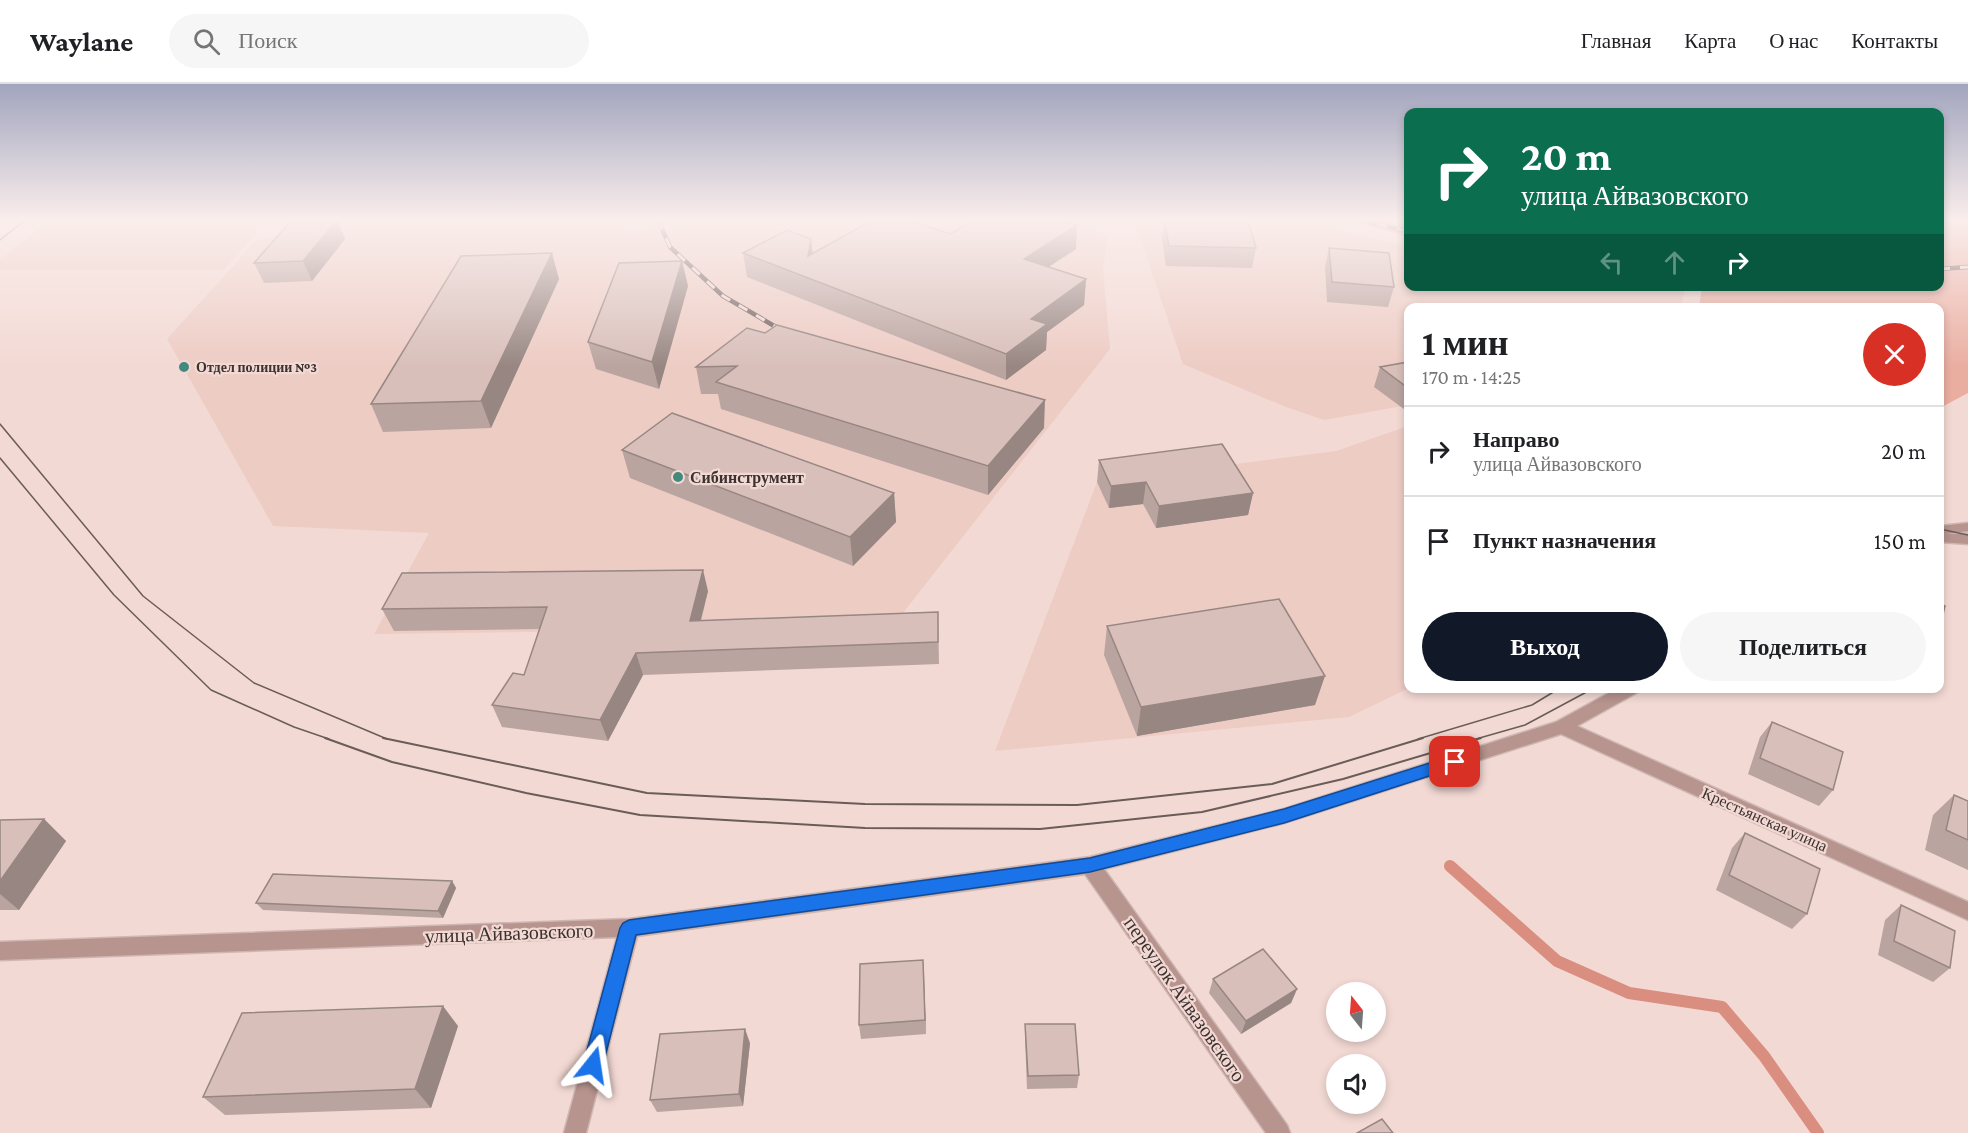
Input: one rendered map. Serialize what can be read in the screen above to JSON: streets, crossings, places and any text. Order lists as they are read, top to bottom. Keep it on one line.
{"streets":{"street":["Крестьянская улица","улица Айвазовского","переулок Айвазовского"]},"crossings":[["Крестьянская улица","улица Айвазовского"],["улица Айвазовского","переулок Айвазовского"]],"places":["Отдел полиции №3","Сибинструмент"],"north":"top","page":{"header":"Waylane","search":"Поиск","nav":["Главная","Карта","О нас","Контакты"],"turn":["20 m","улица Айвазовского"],"heading":["1 мин","170 m · 14:25"],"list":[{"name":"Направо","note":"улица Айвазовского","value":"20 m"},{"name":"Пункт назначения","value":"150 m"}],"buttons":["Выход","Поделиться"]}}
